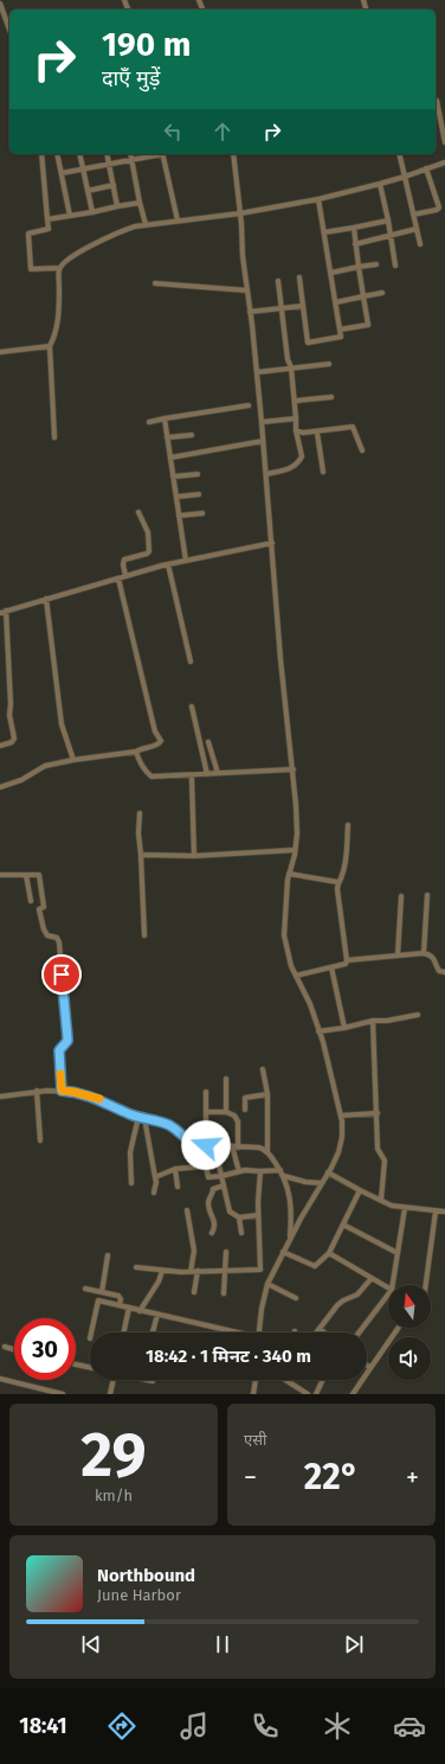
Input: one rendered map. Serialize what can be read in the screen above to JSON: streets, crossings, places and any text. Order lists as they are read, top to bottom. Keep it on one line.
{"north":"top","page":{"turn":["190 m","दाएँ मुड़ें"],"limit":"30","trip":"18:42 · 1 मिनट · 340 m","tile":[["29","km/h"],"एसी"],"heat":["−","22°","+"],"song":["Northbound","June Harbor"],"tabs":"18:41"}}
